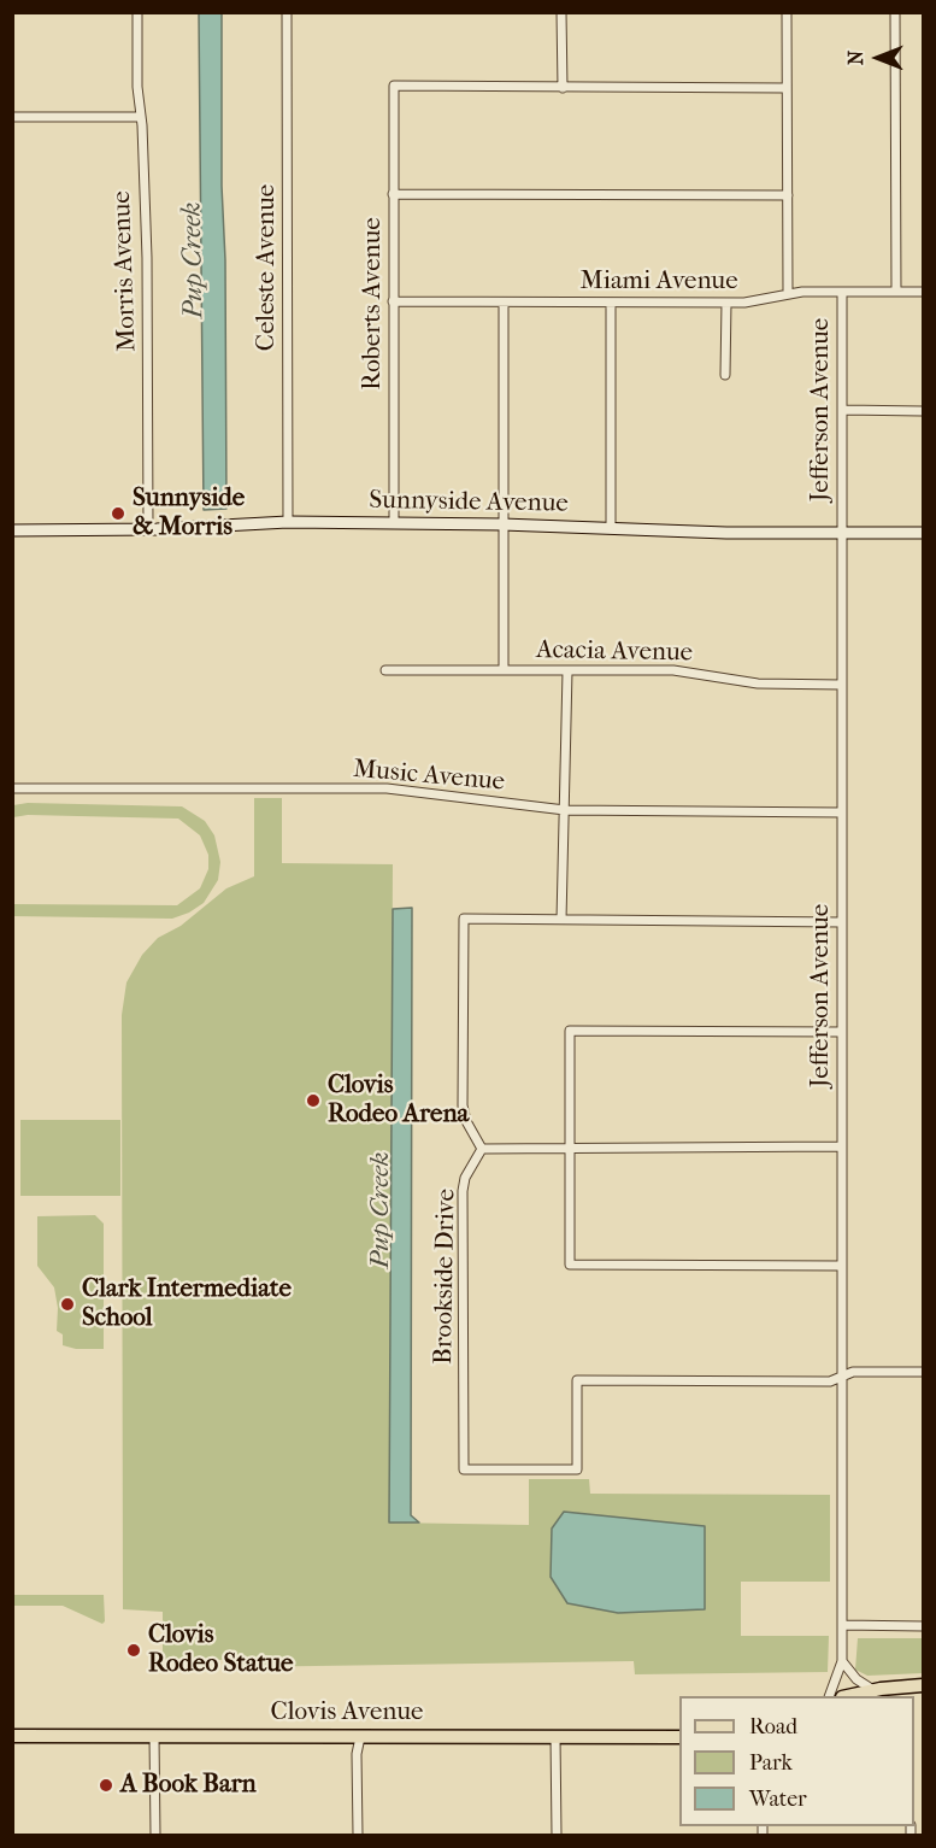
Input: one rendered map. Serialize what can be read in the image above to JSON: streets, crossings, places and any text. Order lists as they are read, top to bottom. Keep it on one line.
{"streets":{"main road":["Sunnyside Avenue","Clovis Avenue"],"street":["Celeste Avenue","Morris Avenue","Miami Avenue","Roberts Avenue","Jefferson Avenue","Acacia Avenue","Music Avenue","Brookside Drive"]},"crossings":[["Celeste Avenue","Sunnyside Avenue"],["Morris Avenue","Sunnyside Avenue"],["Miami Avenue","Roberts Avenue"],["Miami Avenue","Jefferson Avenue"],["Roberts Avenue","Sunnyside Avenue"],["Jefferson Avenue","Sunnyside Avenue"],["Jefferson Avenue","Acacia Avenue"],["Jefferson Avenue","Music Avenue"],["Jefferson Avenue","Brookside Drive"]],"water":["Pup Creek"],"places":["Sunnyside & Morris","Clovis Rodeo Arena","Clark Intermediate School","Clovis Rodeo Statue","A Book Barn"],"legend":["Road","Park","Water"],"north":"left"}
